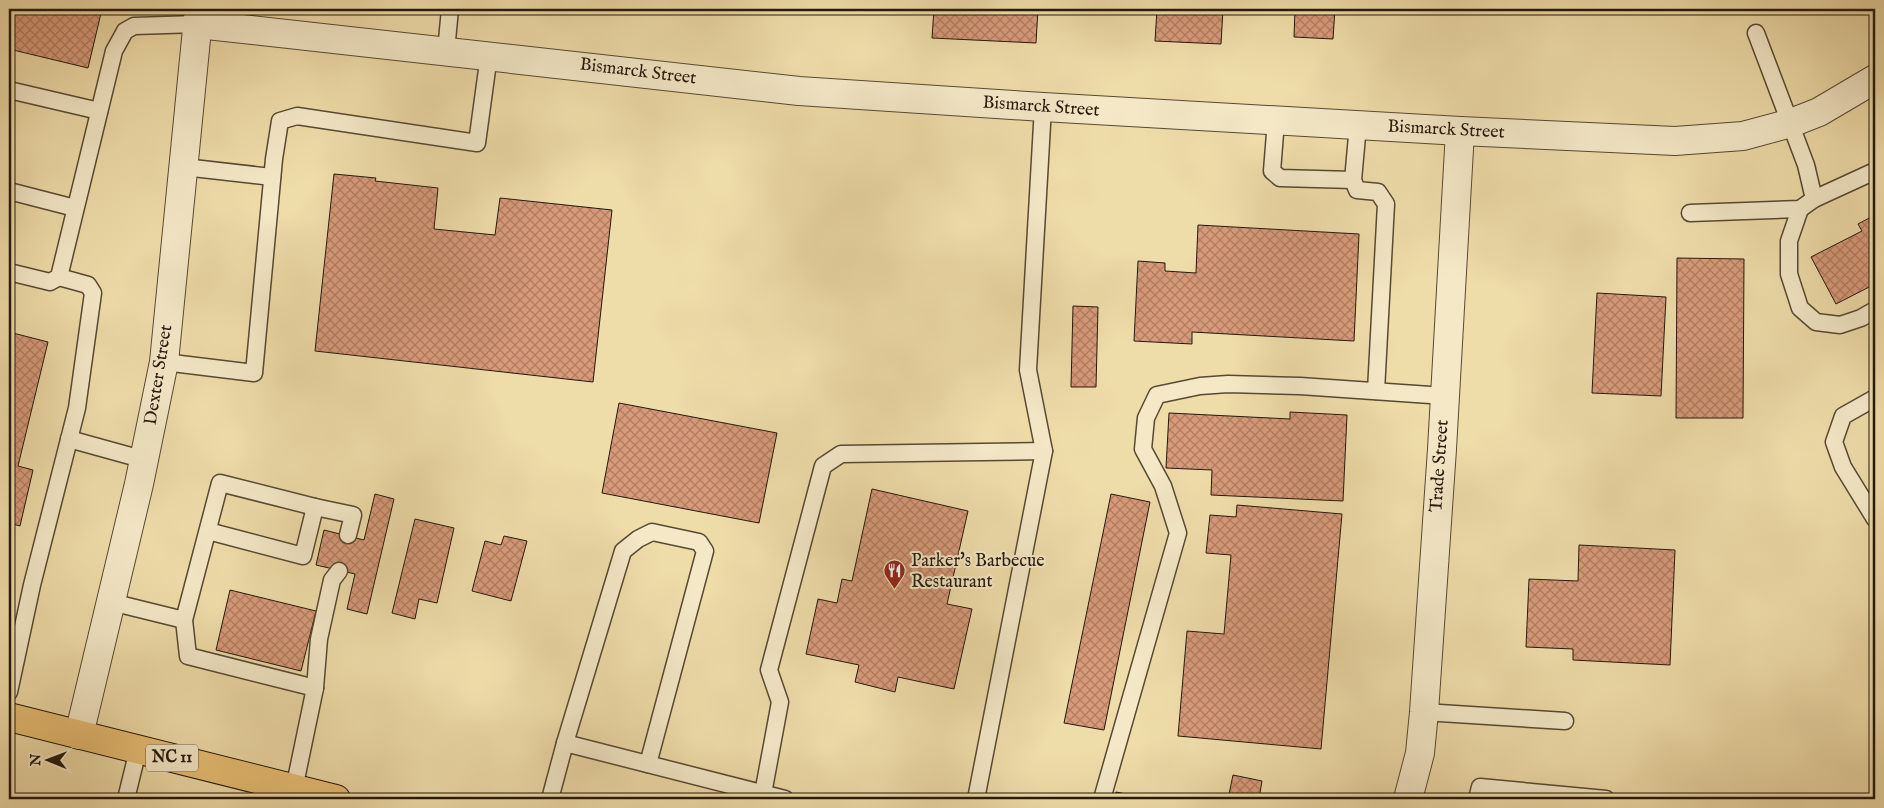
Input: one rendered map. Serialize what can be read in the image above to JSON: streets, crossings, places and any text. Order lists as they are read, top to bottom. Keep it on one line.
{"streets":{"main road":["NC 11"],"street":["Bismarck Street","Dexter Street","Trade Street"]},"crossings":[["Bismarck Street","Dexter Street"],["Bismarck Street","Trade Street"],["Dexter Street","NC 11"]],"places":{"restaurant":["Parker's Barbecue Restaurant"]},"north":"left"}
